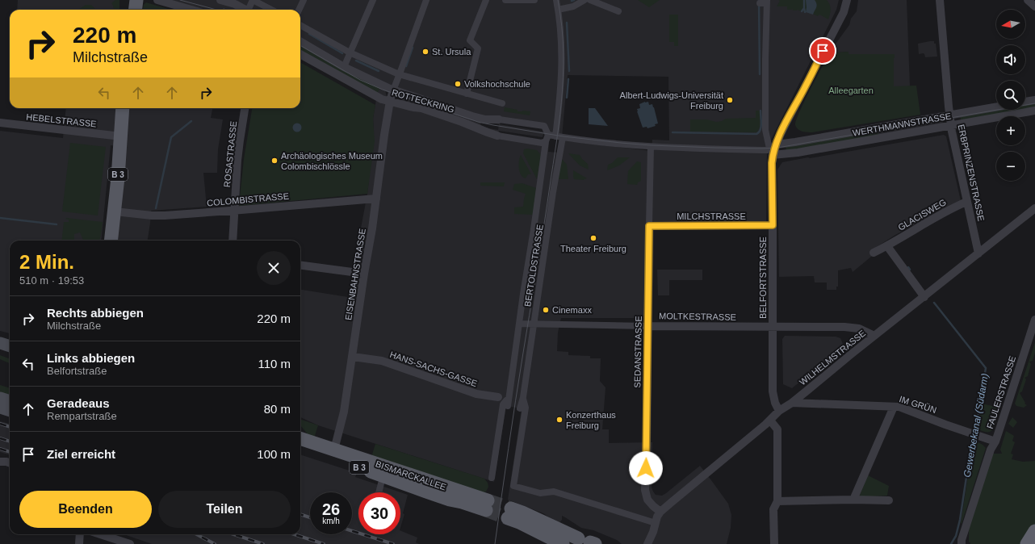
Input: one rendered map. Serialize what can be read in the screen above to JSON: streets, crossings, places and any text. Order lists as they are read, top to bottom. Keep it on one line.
{"streets":{"main road":["B 3","BISMARCKALLEE"],"street":["ROTTECKRING","HEBELSTRASSE","WERTHMANNSTRASSE","ROSASTRASSE","ERBPRINZENSTRASSE","COLOMBISTRASSE","GLACISWEG","MILCHSTRASSE","BERTOLDSTRASSE","EISENBAHNSTRASSE","BELFORTSTRASSE","MOLTKESTRASSE","SEDANSTRASSE","WILHELMSTRASSE","HANS-SACHS-GASSE","FAULERSTRASSE","IM GRÜN"]},"crossings":[["ROTTECKRING","WERTHMANNSTRASSE"],["ROTTECKRING","BERTOLDSTRASSE"],["ROTTECKRING","EISENBAHNSTRASSE"],["ROTTECKRING","BELFORTSTRASSE"],["ROTTECKRING","SEDANSTRASSE"],["HEBELSTRASSE","B 3"],["WERTHMANNSTRASSE","ERBPRINZENSTRASSE"],["WERTHMANNSTRASSE","BELFORTSTRASSE"],["ROSASTRASSE","COLOMBISTRASSE"],["ERBPRINZENSTRASSE","GLACISWEG"],["ERBPRINZENSTRASSE","WILHELMSTRASSE"],["B 3","COLOMBISTRASSE"],["COLOMBISTRASSE","EISENBAHNSTRASSE"],["MILCHSTRASSE","BELFORTSTRASSE"],["MILCHSTRASSE","SEDANSTRASSE"],["BERTOLDSTRASSE","MOLTKESTRASSE"],["BERTOLDSTRASSE","WILHELMSTRASSE"],["BERTOLDSTRASSE","HANS-SACHS-GASSE"],["EISENBAHNSTRASSE","HANS-SACHS-GASSE"],["EISENBAHNSTRASSE","BISMARCKALLEE"],["BELFORTSTRASSE","MOLTKESTRASSE"],["BELFORTSTRASSE","WILHELMSTRASSE"],["MOLTKESTRASSE","SEDANSTRASSE"],["MOLTKESTRASSE","WILHELMSTRASSE"],["SEDANSTRASSE","WILHELMSTRASSE"],["WILHELMSTRASSE","IM GRÜN"],["FAULERSTRASSE","IM GRÜN"]],"water":["Gewerbekanal (Südarm)"],"parks":["Alleegarten"],"places":["St. Ursula","Volkshochschule","Albert-Ludwigs-Universität Freiburg","Archäologisches Museum Colombischlössle","Theater Freiburg","Cinemaxx","Konzerthaus Freiburg"],"north":"left","page":{"map_buttons":["+","−"],"turn":["220 m","Milchstraße"],"heading":["2 Min.","510 m · 19:53"],"list":[{"name":"Rechts abbiegen","note":"Milchstraße","value":"220 m"},{"name":"Links abbiegen","note":"Belfortstraße","value":"110 m"},{"name":"Geradeaus","note":"Rempartstraße","value":"80 m"},{"name":"Ziel erreicht","value":"100 m"}],"buttons":["Beenden","Teilen"],"speed":"26 km/h","limit":"30"}}
